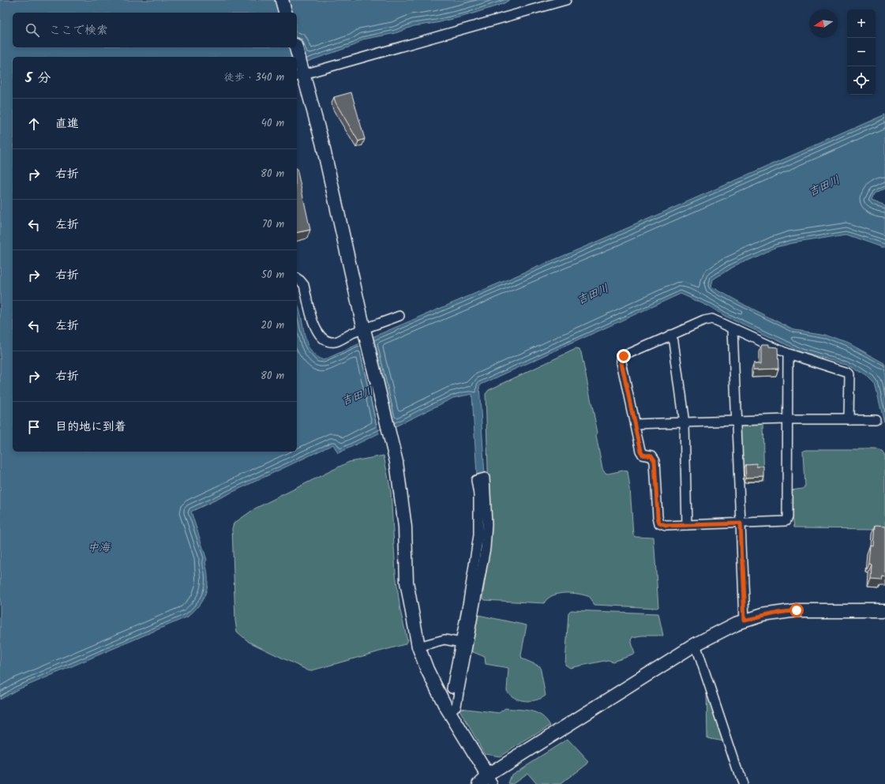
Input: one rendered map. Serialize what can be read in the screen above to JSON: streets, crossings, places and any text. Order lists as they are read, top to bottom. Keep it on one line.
{"water":["吉田川","中海"],"north":"left","page":{"map_buttons":["+","−"],"search":"ここで検索","heading":["5 分","徒歩 · 340 m"],"list":[["直進","40 m"],["右折","80 m"],["左折","70 m"],["右折","50 m"],["左折","20 m"],["右折","80 m"],"目的地に到着"]}}
